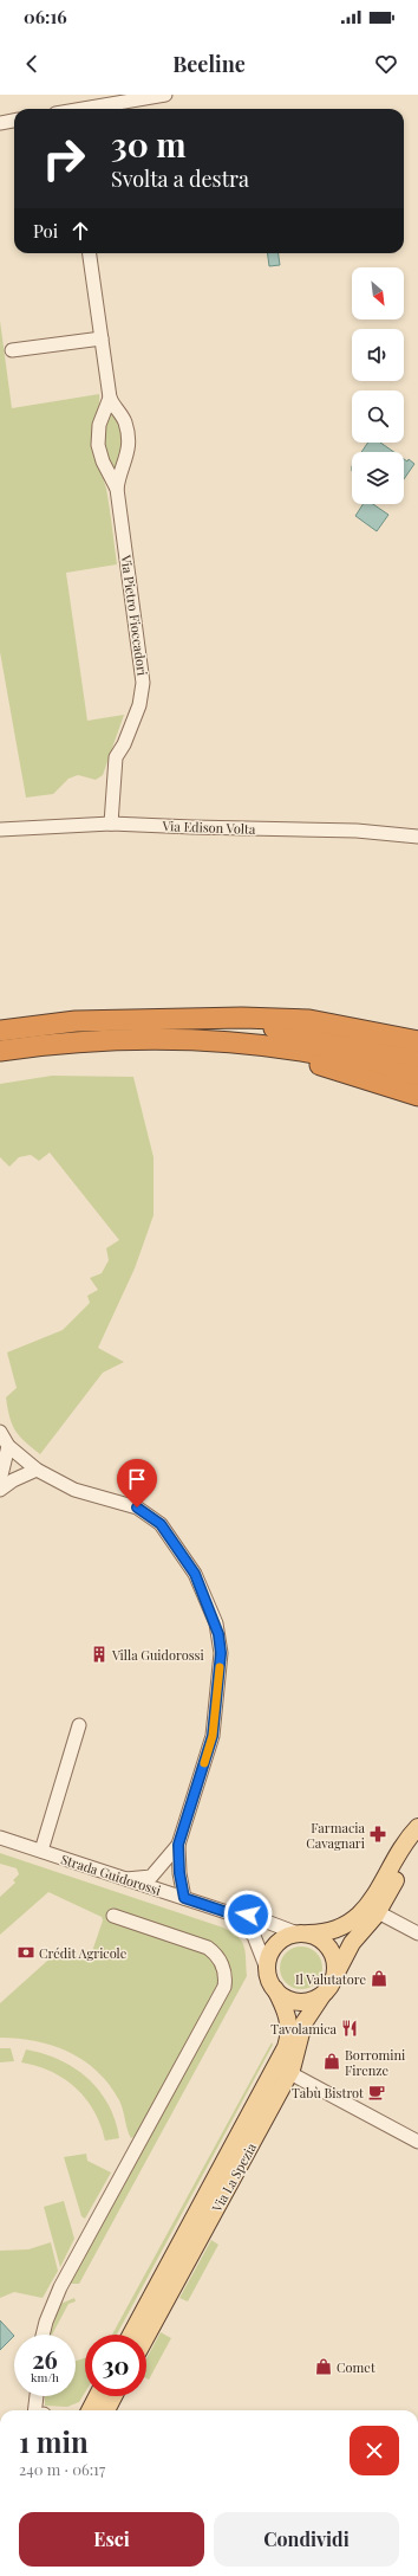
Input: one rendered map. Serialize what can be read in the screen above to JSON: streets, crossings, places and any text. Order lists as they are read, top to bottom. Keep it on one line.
{"streets":{"main road":["Via La Spezia"],"street":["Via Pietro Fioccadori","Via Edison Volta","Strada Guidorossi"]},"crossings":[["Via Pietro Fioccadori","Via Edison Volta"],["Strada Guidorossi","Via La Spezia"]],"places":{"building":["Villa Guidorossi"],"pharmacy":["Farmacia Cavagnari"],"bank":["Crédit Agricole"],"shop":["Il Valutatore","Borromini Firenze","Comet"],"restaurant":["Tavolamica"],"cafe":["Tabù Bistrot"]},"north":"bottom right","page":{"status":"06:16","header":"Beeline","turn":["30 m","Svolta a destra"],"then":"Poi","speed":"26 km/h","limit":"30","heading":["1 min","240 m · 06:17"],"buttons":["Esci","Condividi"]}}
